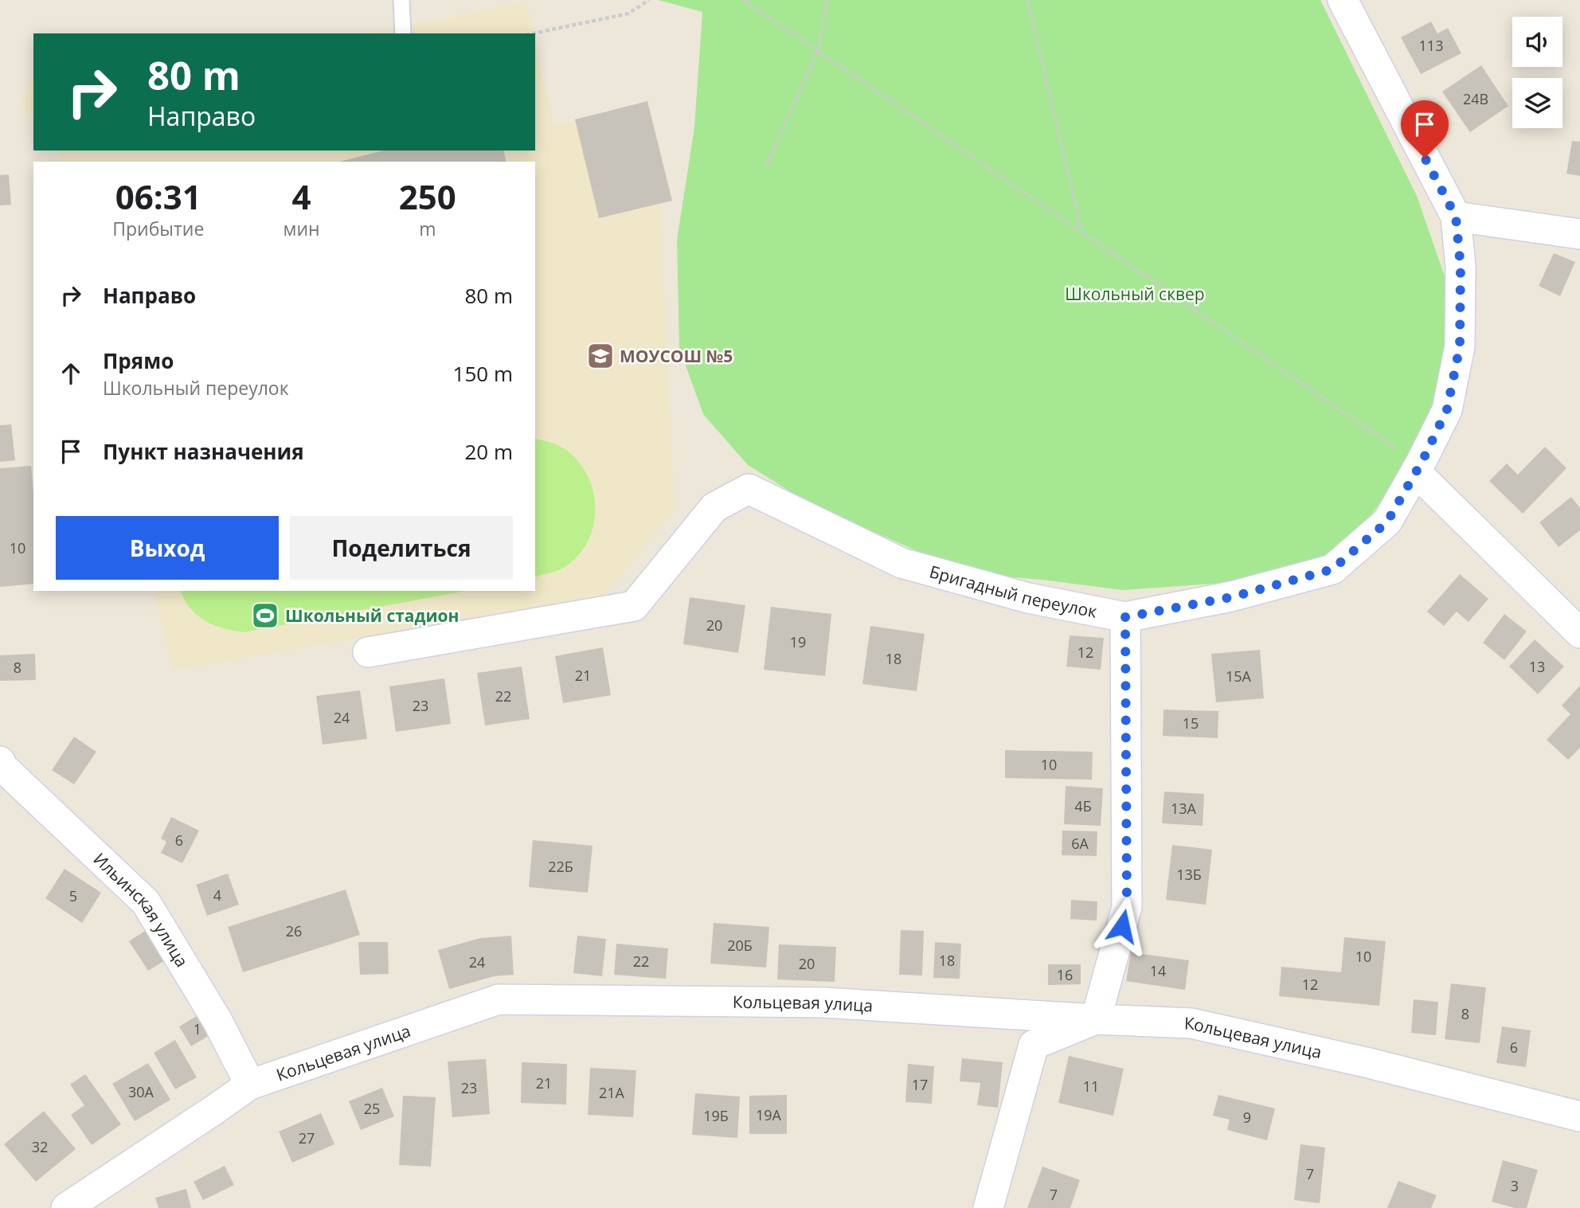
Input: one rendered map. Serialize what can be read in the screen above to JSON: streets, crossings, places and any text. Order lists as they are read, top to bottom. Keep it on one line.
{"streets":{"street":["Бригадный переулок","Ильинская улица","Кольцевая улица"]},"crossings":[["Ильинская улица","Кольцевая улица"]],"parks":["Школьный сквер"],"places":{"school or university":["МОУСОШ №5"],"sports":["Школьный стадион"]},"house_numbers":["113","24В","10","20","19","12","18","13","8","21","15А","22","23","24","15","10","4Б","13А","6","6А","22Б","13Б","4","5","26","20Б","10","18","22","24","20","14","16","12","8","1","6","21","17","11","23","30А","21А","25","19А","19Б","9","27","32","7","3","7"],"page":{"turn":["80 m","Направо"],"eta":["06:31","Прибытие","4","мин","250","m"],"list":[{"name":"Направо","value":"80 m"},{"name":"Прямо","note":"Школьный переулок","value":"150 m"},{"name":"Пункт назначения","value":"20 m"}],"buttons":["Выход","Поделиться"]}}
